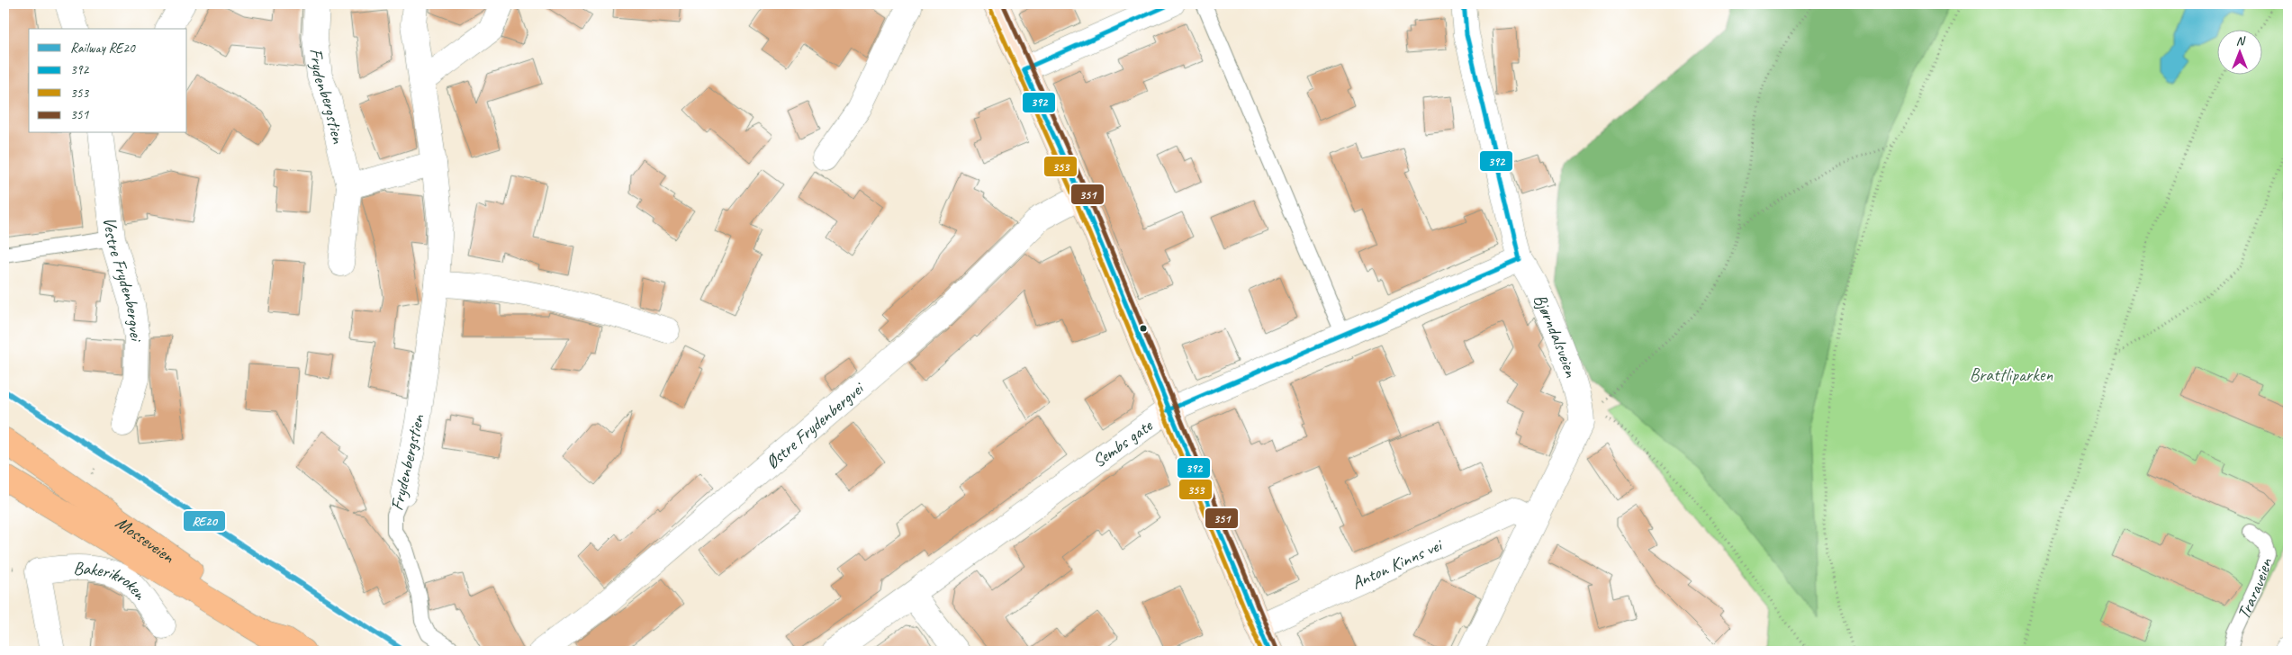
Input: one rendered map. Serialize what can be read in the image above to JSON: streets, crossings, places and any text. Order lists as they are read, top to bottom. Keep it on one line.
{"streets":{"highway":["Mosseveien"],"street":["Frydenbergstien","Vestre Frydenbergvei","Bjørndalsveien","Østre Frydenbergvei","Sembs gate","Anton Kinns vei","Bakerikroken"],"lane":["Traraveien"]},"crossings":[["Bjørndalsveien","Sembs gate"],["Bjørndalsveien","Anton Kinns vei"]],"parks":["Brattliparken"],"lines":["transit line 392","transit line 351","transit line 353","rail line RE20"],"legend":["Railway RE20","392","353","351"],"north":"top"}
